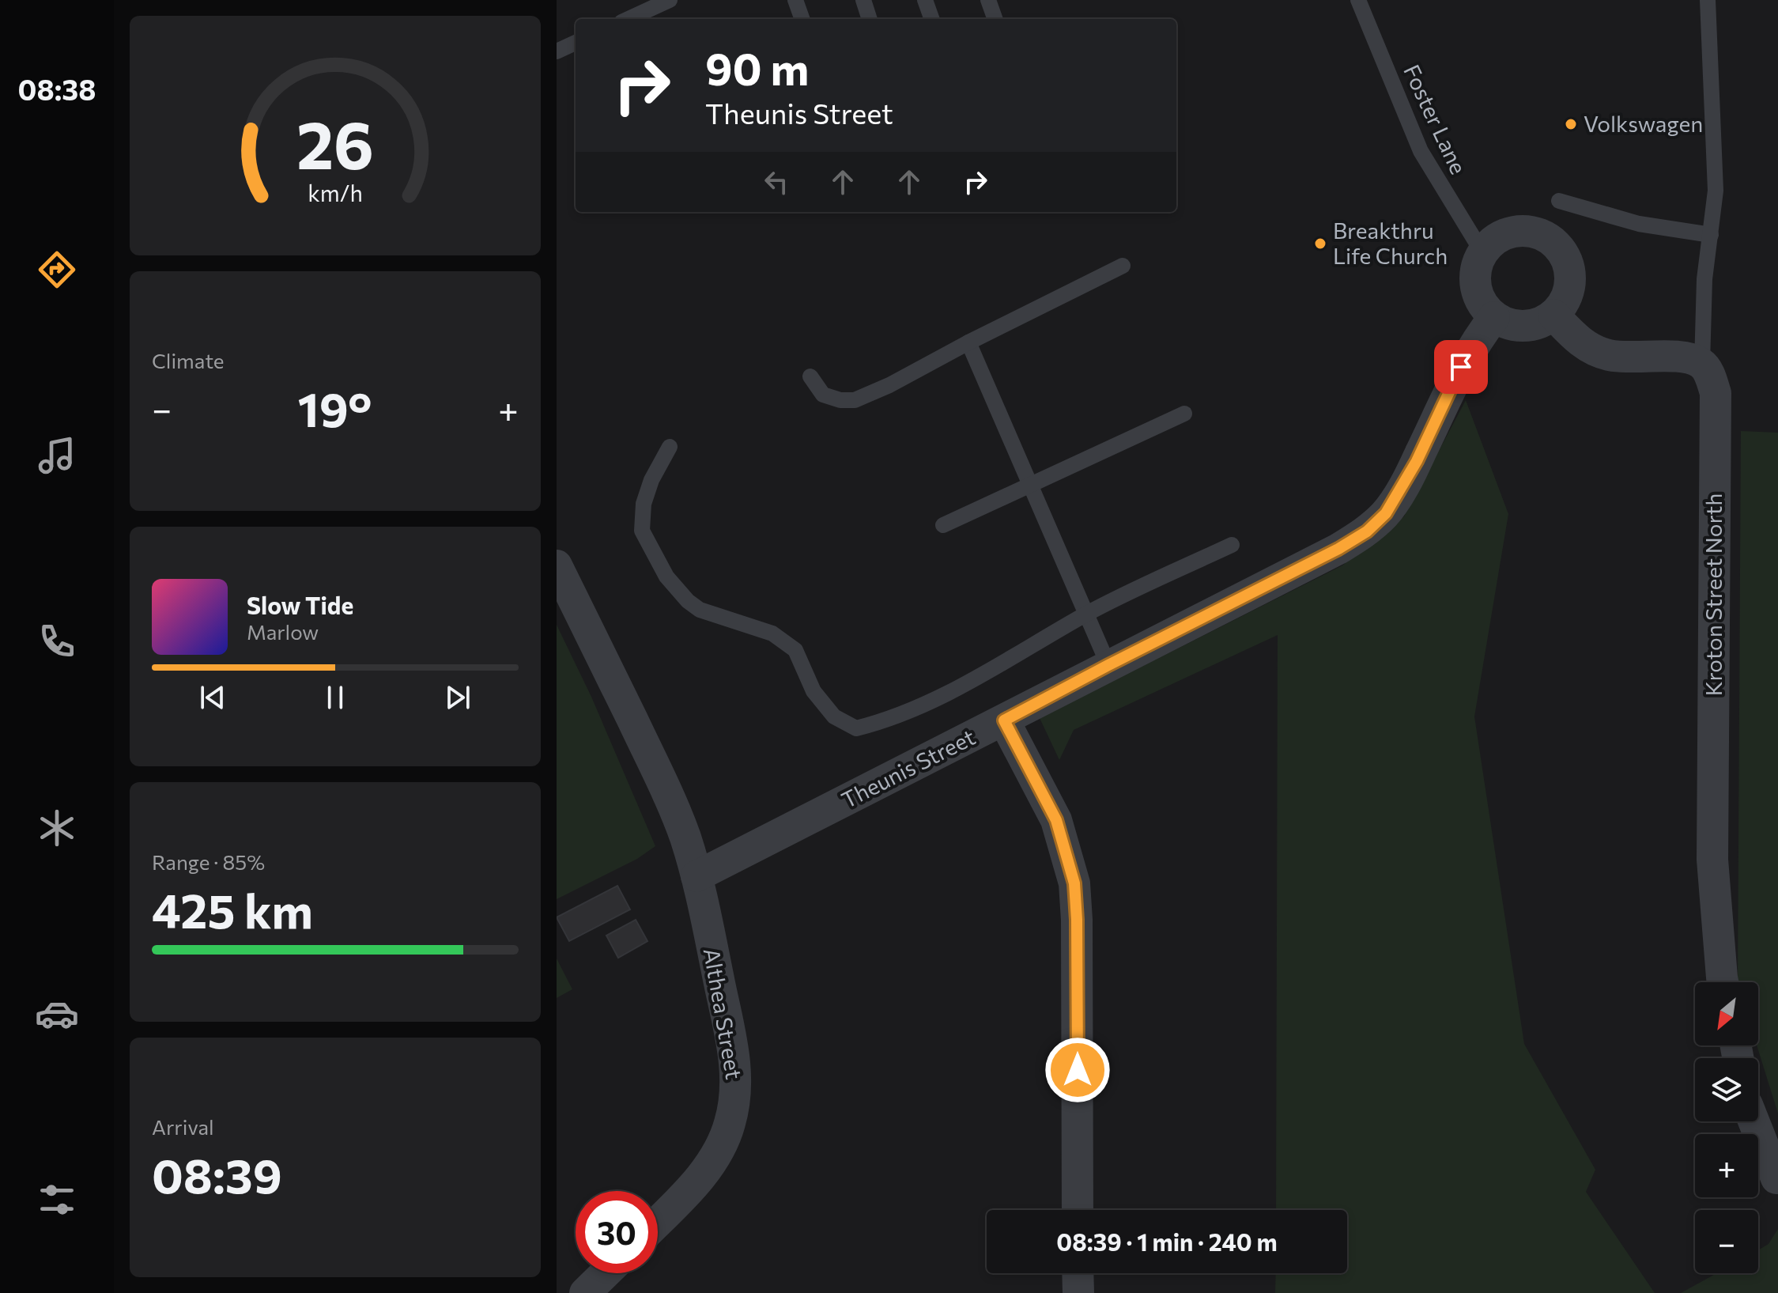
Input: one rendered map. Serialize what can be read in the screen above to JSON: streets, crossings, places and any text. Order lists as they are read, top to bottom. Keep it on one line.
{"streets":{"street":["Kroton Street North","Theunis Street","Althea Street"],"lane":["Foster Lane"]},"crossings":[["Foster Lane","Theunis Street"],["Theunis Street","Althea Street"]],"places":["Volkswagen","Breakthru Life Church"],"north":"bottom left","page":{"tabs":"08:38","turn":["90 m","Theunis Street"],"tile":["Climate",["Range · 85%","425 km"],["Arrival","08:39"]],"heat":["−","19°","+"],"song":["Slow Tide","Marlow"],"map_buttons":["+","−"],"limit":"30","trip":"08:39 · 1 min · 240 m","gauge":["26","km/h"]}}
